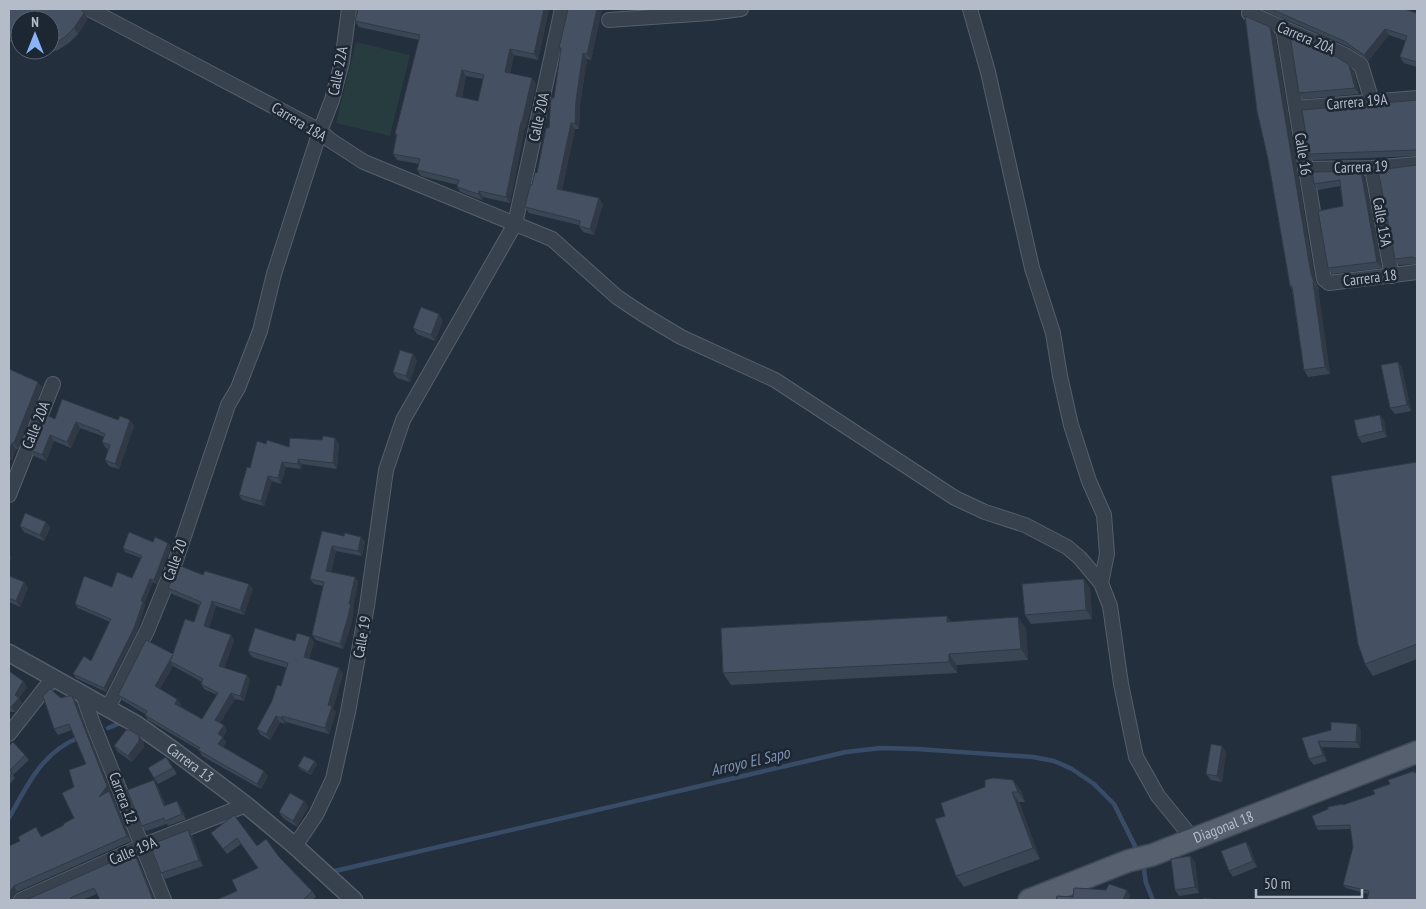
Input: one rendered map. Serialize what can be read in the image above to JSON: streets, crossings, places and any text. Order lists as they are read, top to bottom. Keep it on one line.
{"streets":{"main road":["Diagonal 18"],"street":["Carrera 20A","Calle 22A","Carrera 19A","Calle 20A","Carrera 18A","Calle 16","Carrera 19","Calle 15A","Carrera 18","Calle 20","Calle 19","Carrera 13","Carrera 12","Calle 19A"]},"crossings":[["Carrera 20A","Carrera 19A"],["Carrera 20A","Calle 16"],["Calle 22A","Carrera 18A"],["Calle 22A","Calle 20"],["Carrera 19A","Calle 16"],["Calle 20A","Carrera 18A"],["Calle 20A","Calle 19"],["Calle 16","Carrera 19"],["Calle 16","Carrera 18"],["Carrera 19","Calle 15A"],["Calle 15A","Carrera 18"],["Calle 20","Carrera 13"],["Calle 19","Carrera 13"],["Carrera 13","Carrera 12"],["Carrera 13","Calle 19A"],["Carrera 12","Calle 19A"]],"water":["Arroyo El Sapo"],"scale_bar":"50 m","north":"top"}
